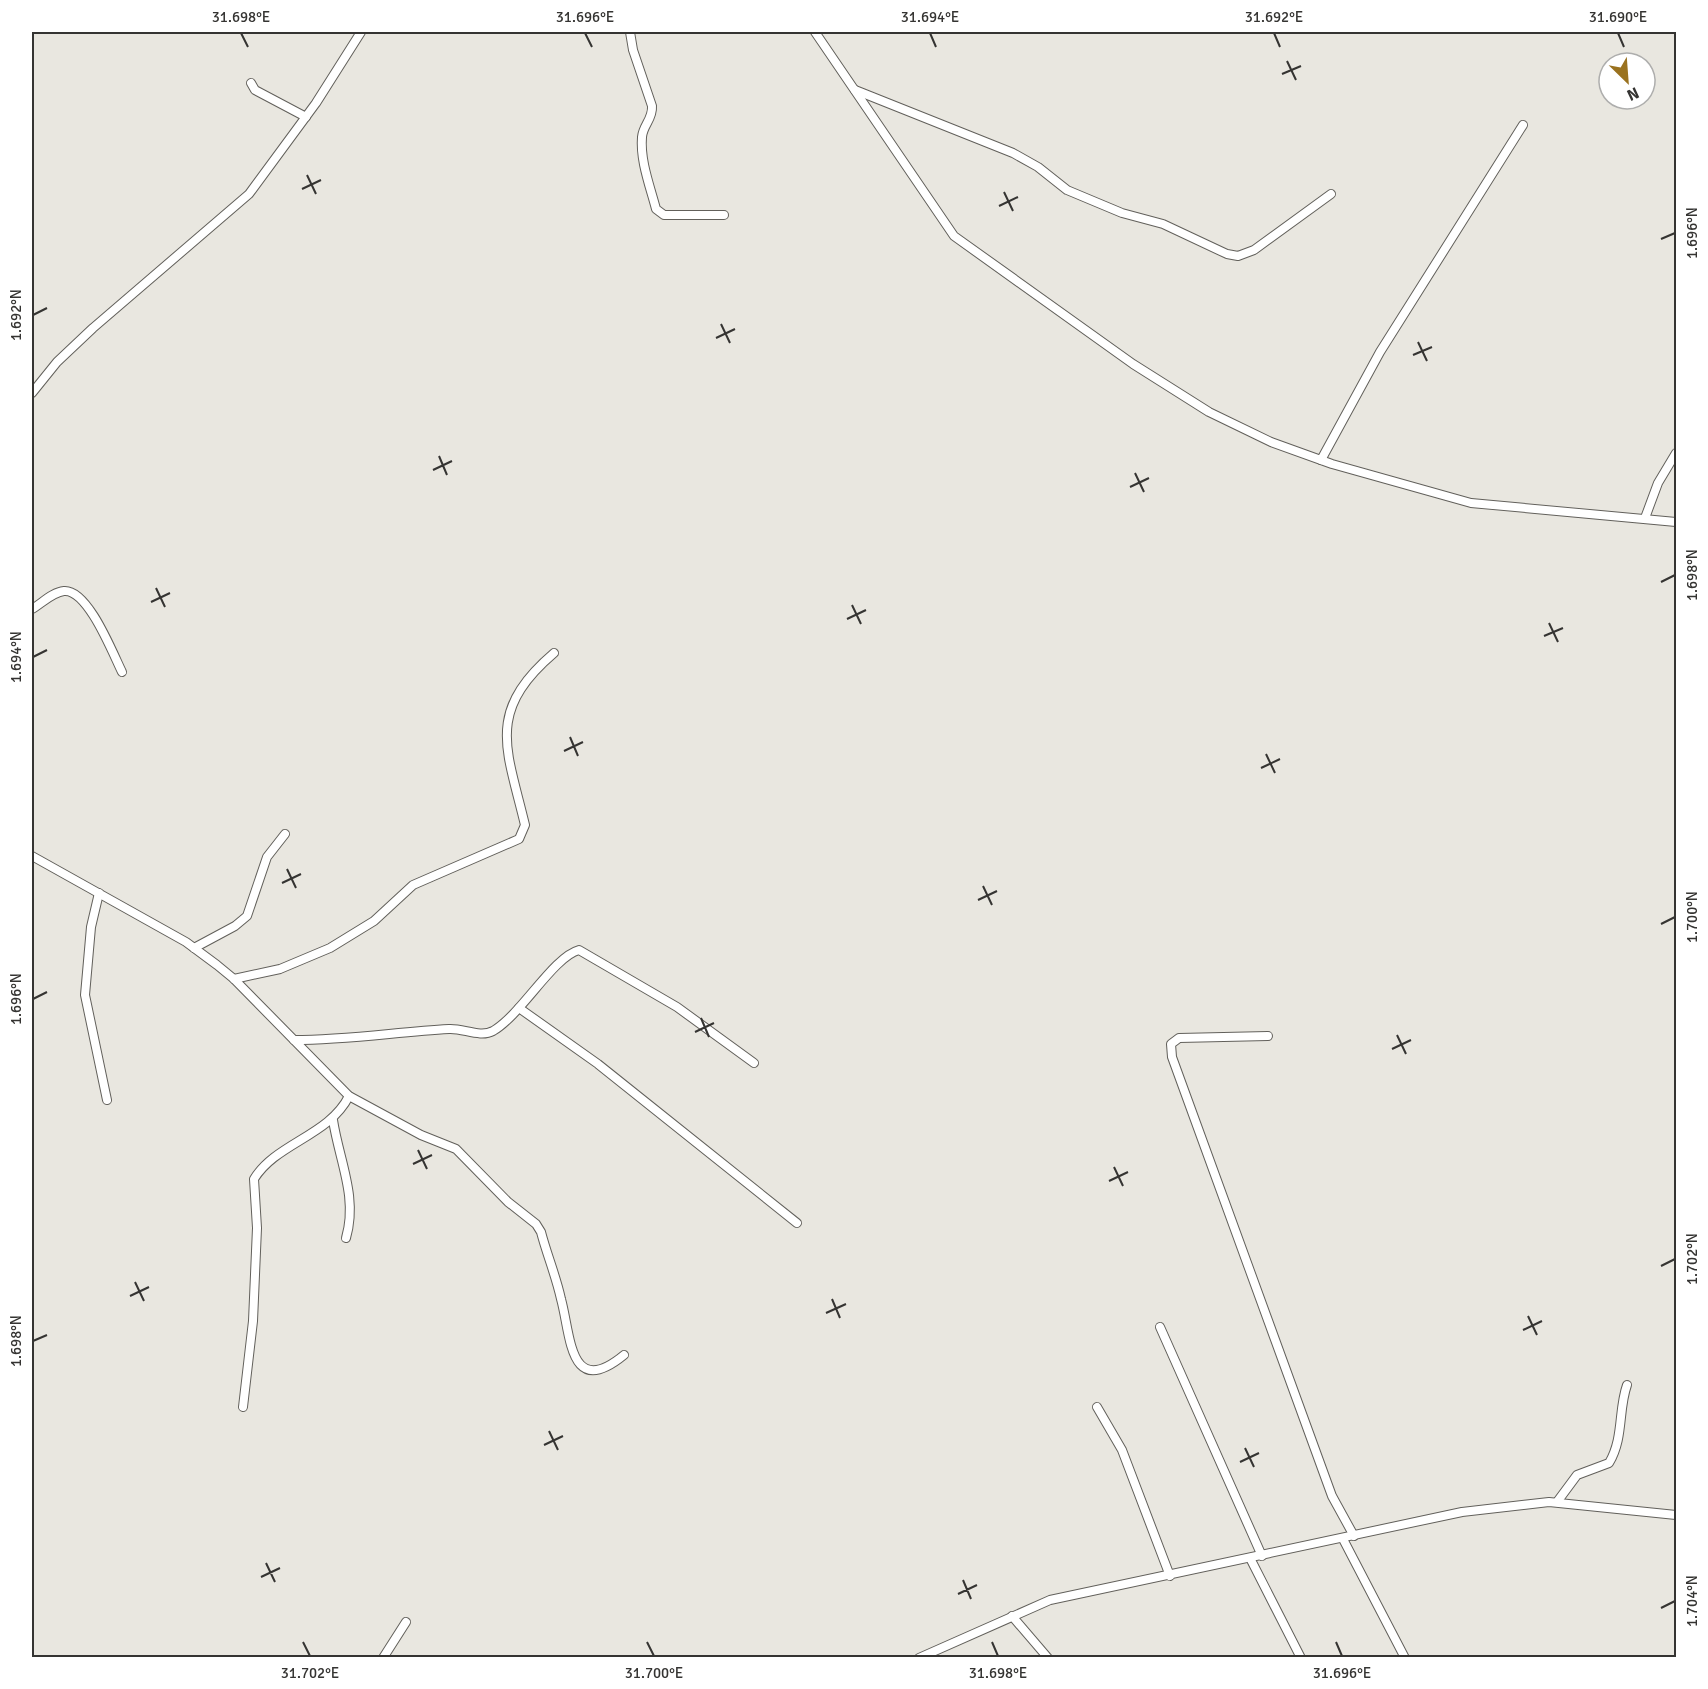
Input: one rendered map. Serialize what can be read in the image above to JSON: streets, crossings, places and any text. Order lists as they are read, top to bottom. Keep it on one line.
{"north":"bottom right","coordinates":["31.698°E","31.696°E","31.694°E","31.692°E","31.690°E","1.696°N","1.692°N","1.698°N","1.694°N","1.700°N","1.702°N","1.704°N","31.702°E","31.700°E"]}
